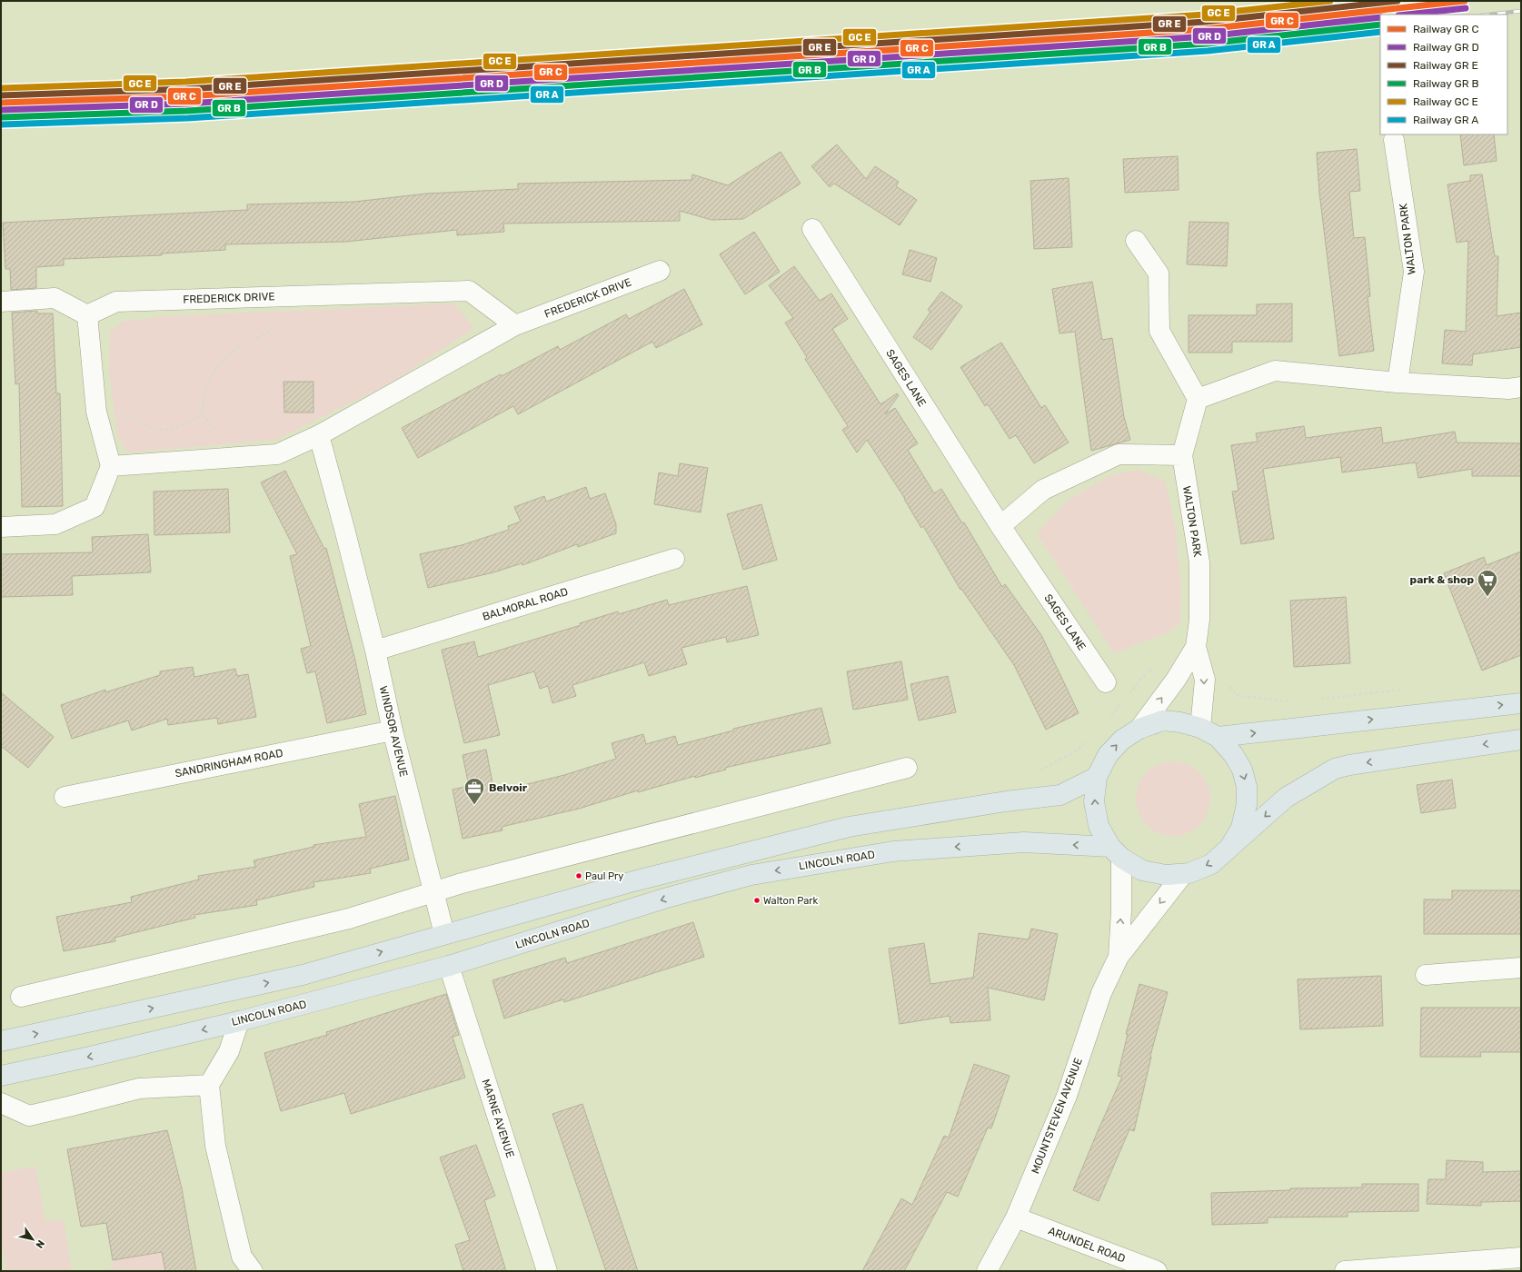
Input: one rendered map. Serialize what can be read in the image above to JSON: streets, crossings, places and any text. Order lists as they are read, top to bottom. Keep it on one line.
{"streets":{"highway":["LINCOLN ROAD"],"street":["WALTON PARK","FREDERICK DRIVE","SAGES LANE","BALMORAL ROAD","WINDSOR AVENUE","SANDRINGHAM ROAD","MOUNTSTEVEN AVENUE","MARNE AVENUE","ARUNDEL ROAD"]},"crossings":[["FREDERICK DRIVE","WINDSOR AVENUE"],["BALMORAL ROAD","WINDSOR AVENUE"],["WINDSOR AVENUE","SANDRINGHAM ROAD"],["LINCOLN ROAD","MOUNTSTEVEN AVENUE"],["LINCOLN ROAD","MARNE AVENUE"],["MOUNTSTEVEN AVENUE","ARUNDEL ROAD"]],"places":{"supermarket":["park & shop"],"office":["Belvoir"],"other":["Paul Pry","Walton Park"]},"legend":["Railway GR C","Railway GR D","Railway GR E","Railway GR B","Railway GC E","Railway GR A"],"north":"bottom right"}
